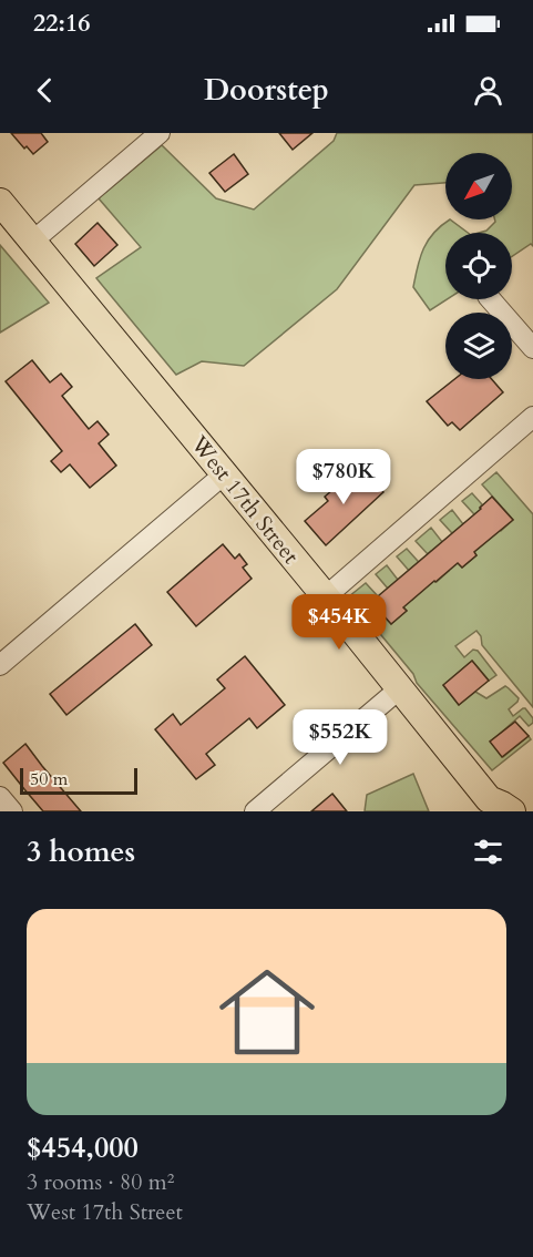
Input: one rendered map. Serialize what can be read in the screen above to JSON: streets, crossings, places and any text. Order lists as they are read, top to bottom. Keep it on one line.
{"streets":{"main road":["West 17th Street"]},"scale_bar":"50 m","north":"bottom left","page":{"status":"22:16","header":"Doorstep","price":["$780K","$454K","$552K"],"scale":"50 m","heading":"3 homes","list":[{"name":"$454,000","note":"3 rooms · 80 m² · West 17th Street"}]}}
